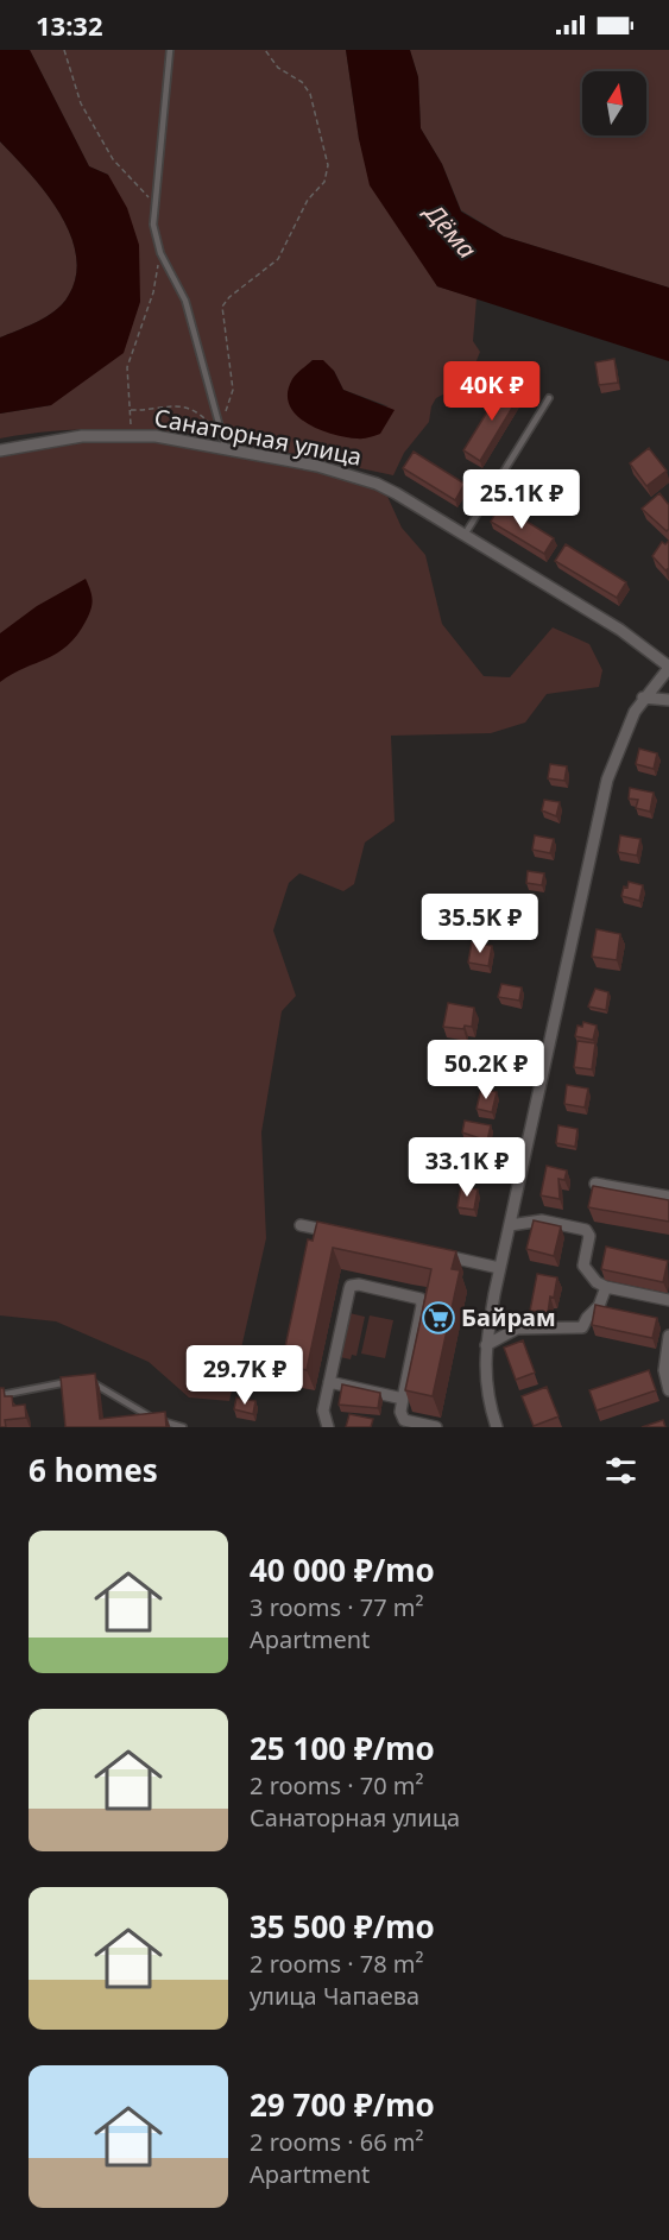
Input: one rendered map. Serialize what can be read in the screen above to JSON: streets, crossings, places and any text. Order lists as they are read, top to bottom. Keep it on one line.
{"streets":{"street":["Санаторная улица"]},"water":["Дёма"],"places":{"supermarket":["Байрам"]},"north":"top","page":{"status":"13:32","price":["40K ₽","25.1K ₽","35.5K ₽","50.2K ₽","33.1K ₽","29.7K ₽"],"heading":"6 homes","list":[{"name":"40 000 ₽/mo","note":"3 rooms · 77 m² · Apartment"},{"name":"25 100 ₽/mo","note":"2 rooms · 70 m² · Санаторная улица"},{"name":"35 500 ₽/mo","note":"2 rooms · 78 m² · улица Чапаева"},{"name":"29 700 ₽/mo","note":"2 rooms · 66 m² · Apartment"}]}}
